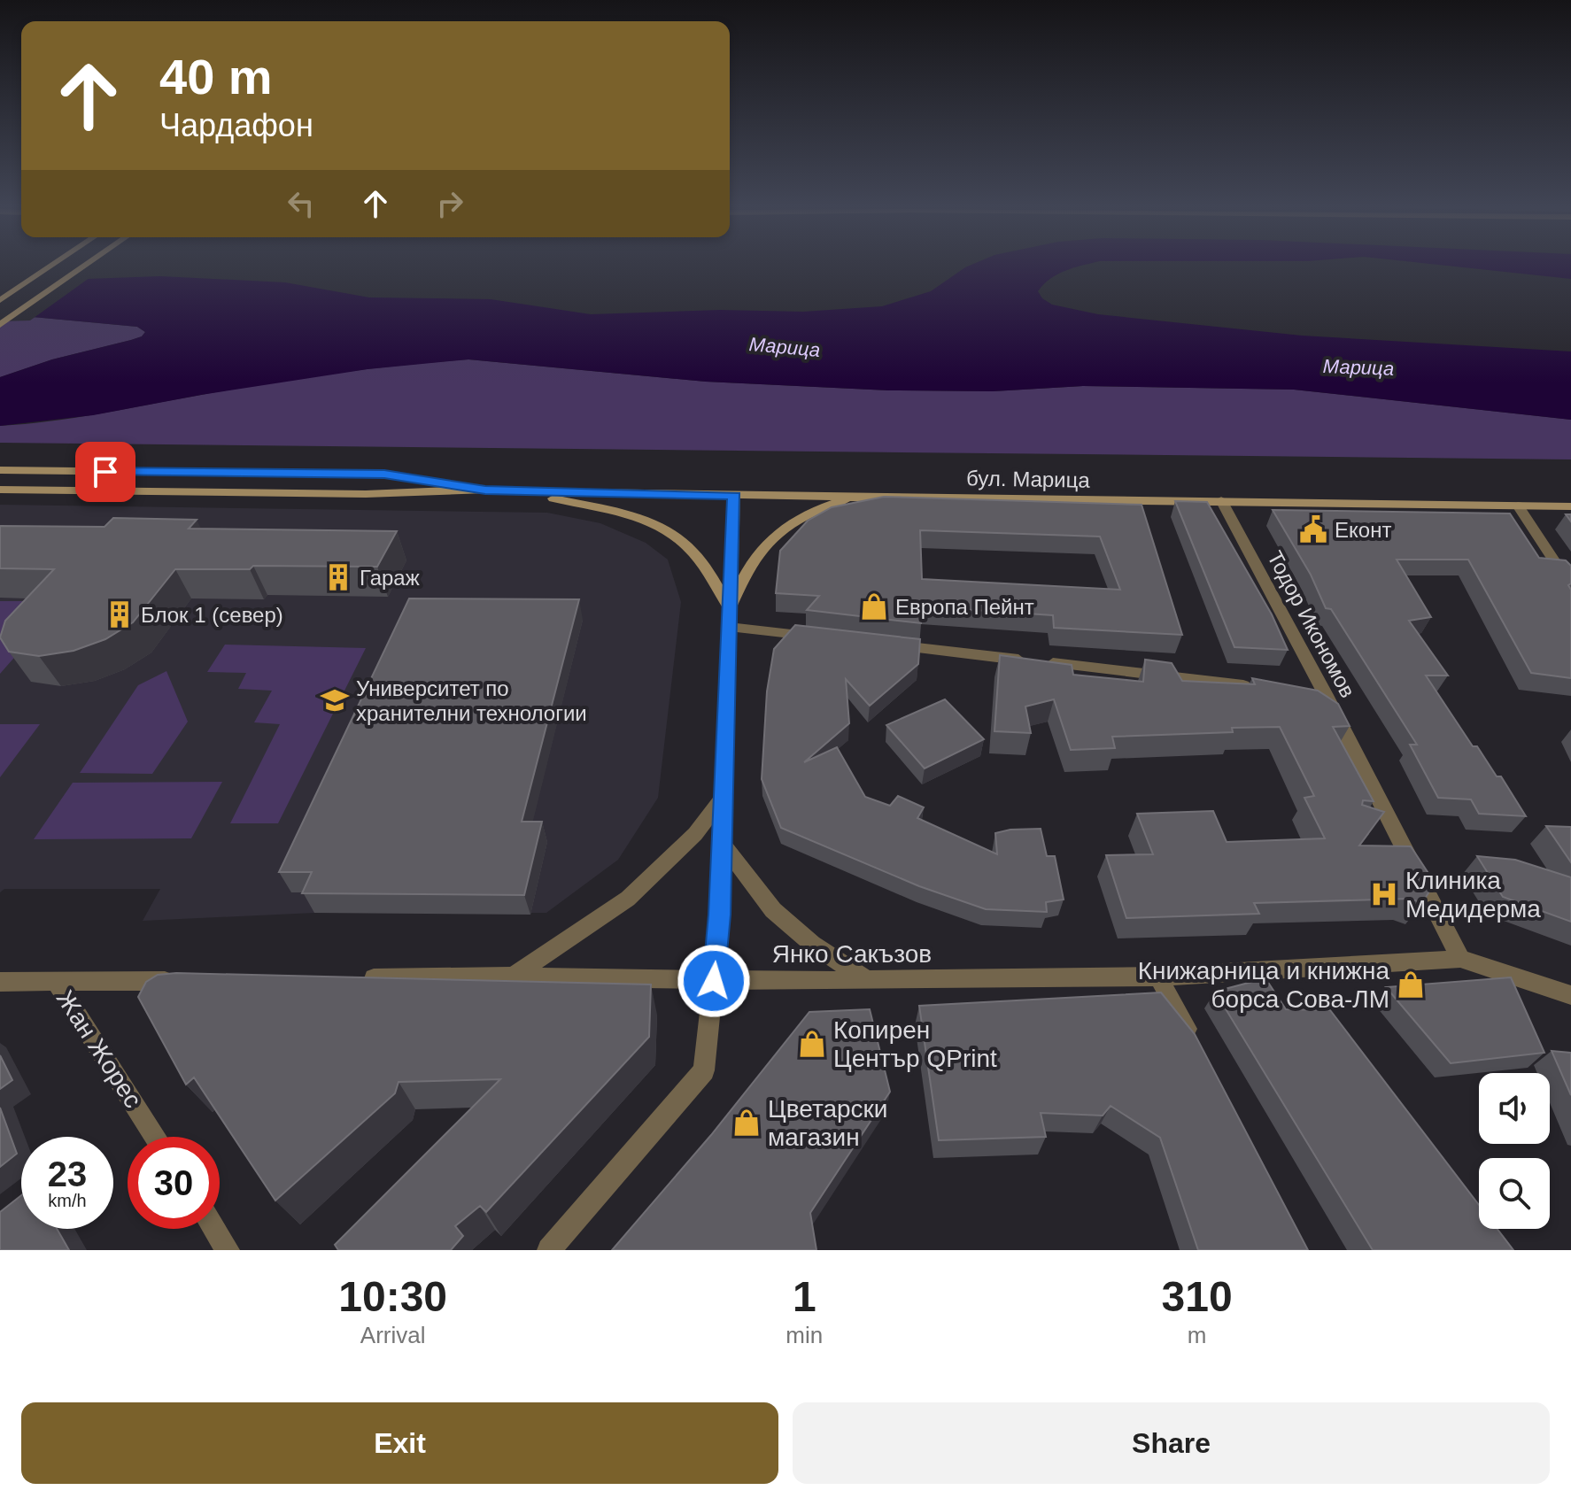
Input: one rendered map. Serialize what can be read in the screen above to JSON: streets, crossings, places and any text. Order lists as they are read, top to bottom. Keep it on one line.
{"streets":{"street":["бул. Марица","Тодор Икономов","Янко Сакъзов","Жан Жорес"]},"crossings":[["бул. Марица","Тодор Икономов"],["Тодор Икономов","Янко Сакъзов"]],"water":["Марица"],"places":{"public building":["Еконт"],"building":["Гараж","Блок 1 (север)"],"shop":["Европа Пейнт","Книжарница и книжна борса Сова-ЛМ","Копирен Център QPrint","Цветарски магазин"],"school or university":["Университет по хранителни технологии"],"hospital":["Клиника Медидерма"]},"page":{"turn":["40 m","Чардафон"],"speed":"23 km/h","limit":"30","eta":["10:30","Arrival","1","min","310","m"],"buttons":["Exit","Share"]}}
